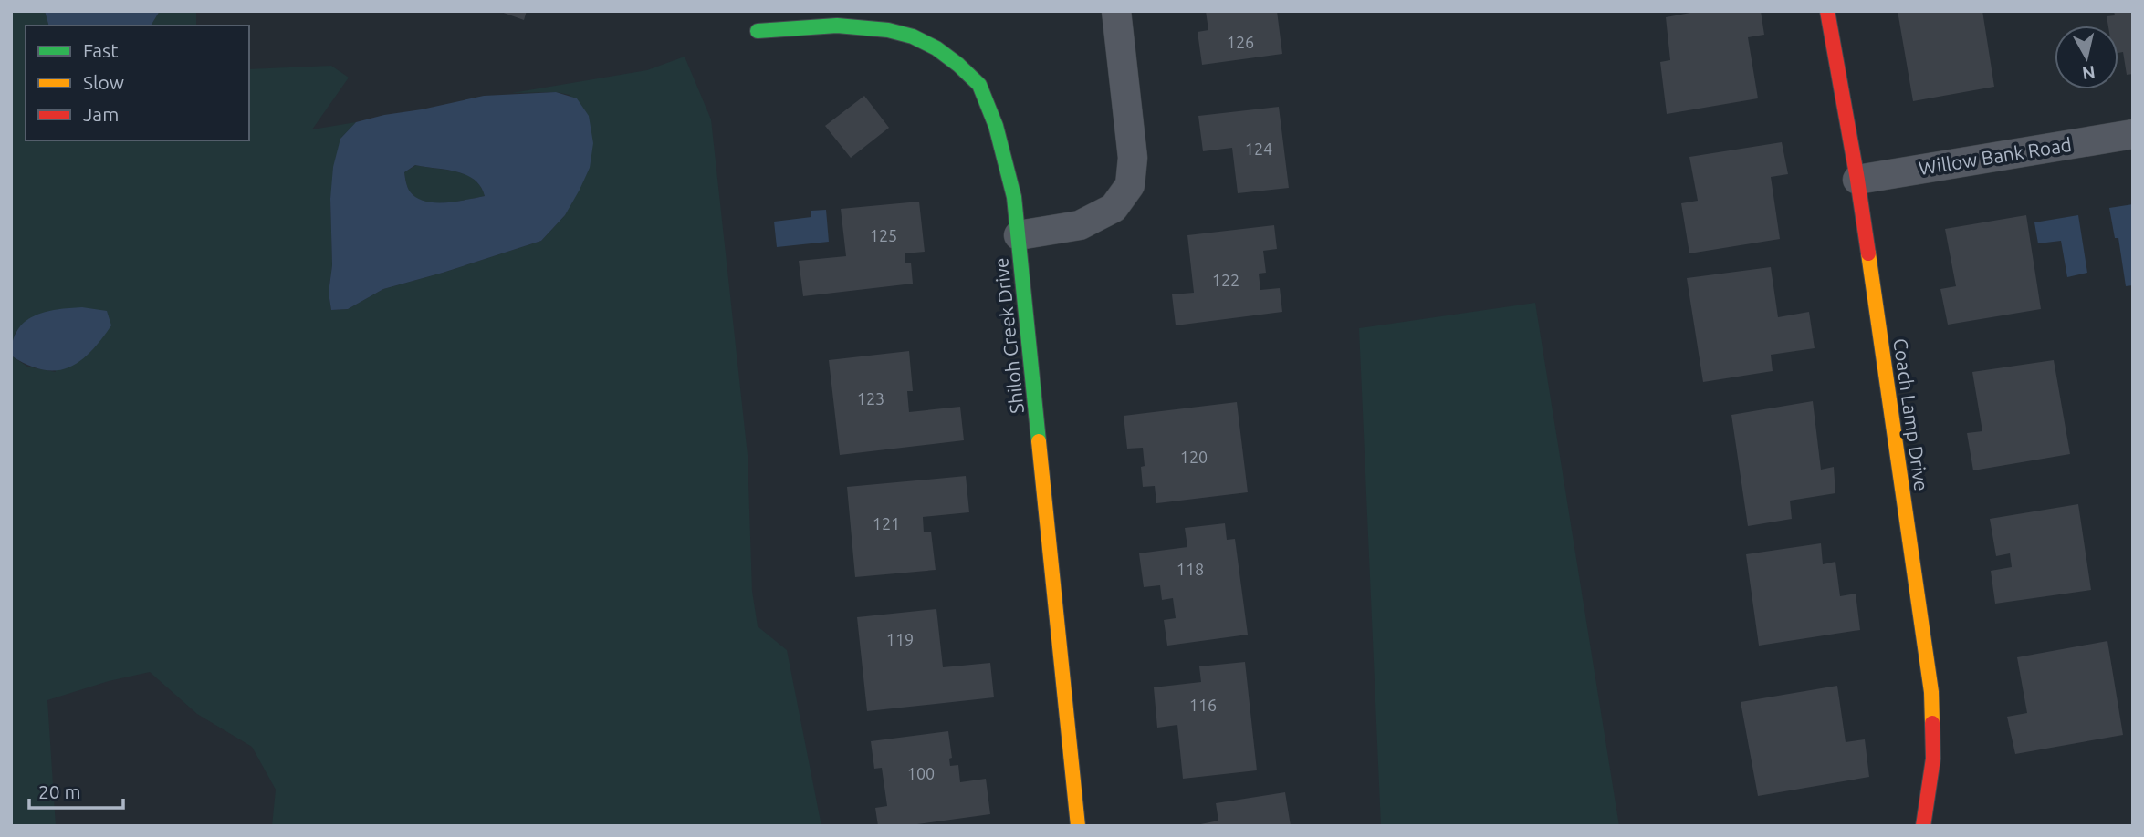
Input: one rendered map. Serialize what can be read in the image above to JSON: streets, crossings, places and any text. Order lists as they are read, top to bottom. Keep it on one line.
{"streets":{"street":["Willow Bank Road","Shiloh Creek Drive","Coach Lamp Drive"]},"crossings":[["Willow Bank Road","Coach Lamp Drive"]],"house_numbers":["126","124","125","122","123","120","121","118","119","116","100"],"legend":["Fast","Slow","Jam"],"scale_bar":"20 m","north":"bottom"}
